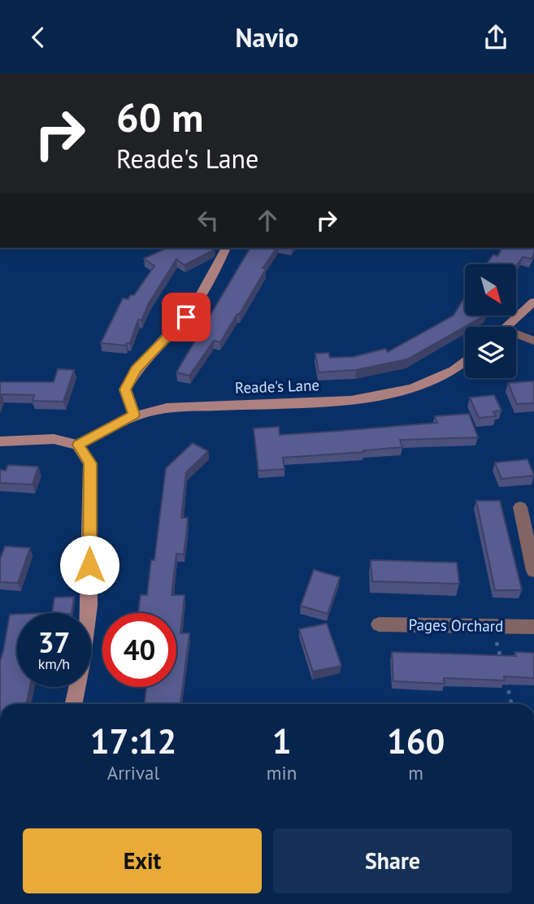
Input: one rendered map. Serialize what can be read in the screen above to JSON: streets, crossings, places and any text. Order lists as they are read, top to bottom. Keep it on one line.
{"streets":{"street":["Reade's Lane","Pages Orchard"]},"north":"bottom right","page":{"header":"Navio","turn":["60 m","Reade's Lane"],"speed":"37 km/h","limit":"40","eta":["17:12","Arrival","1","min","160","m"],"buttons":["Exit","Share"]}}
